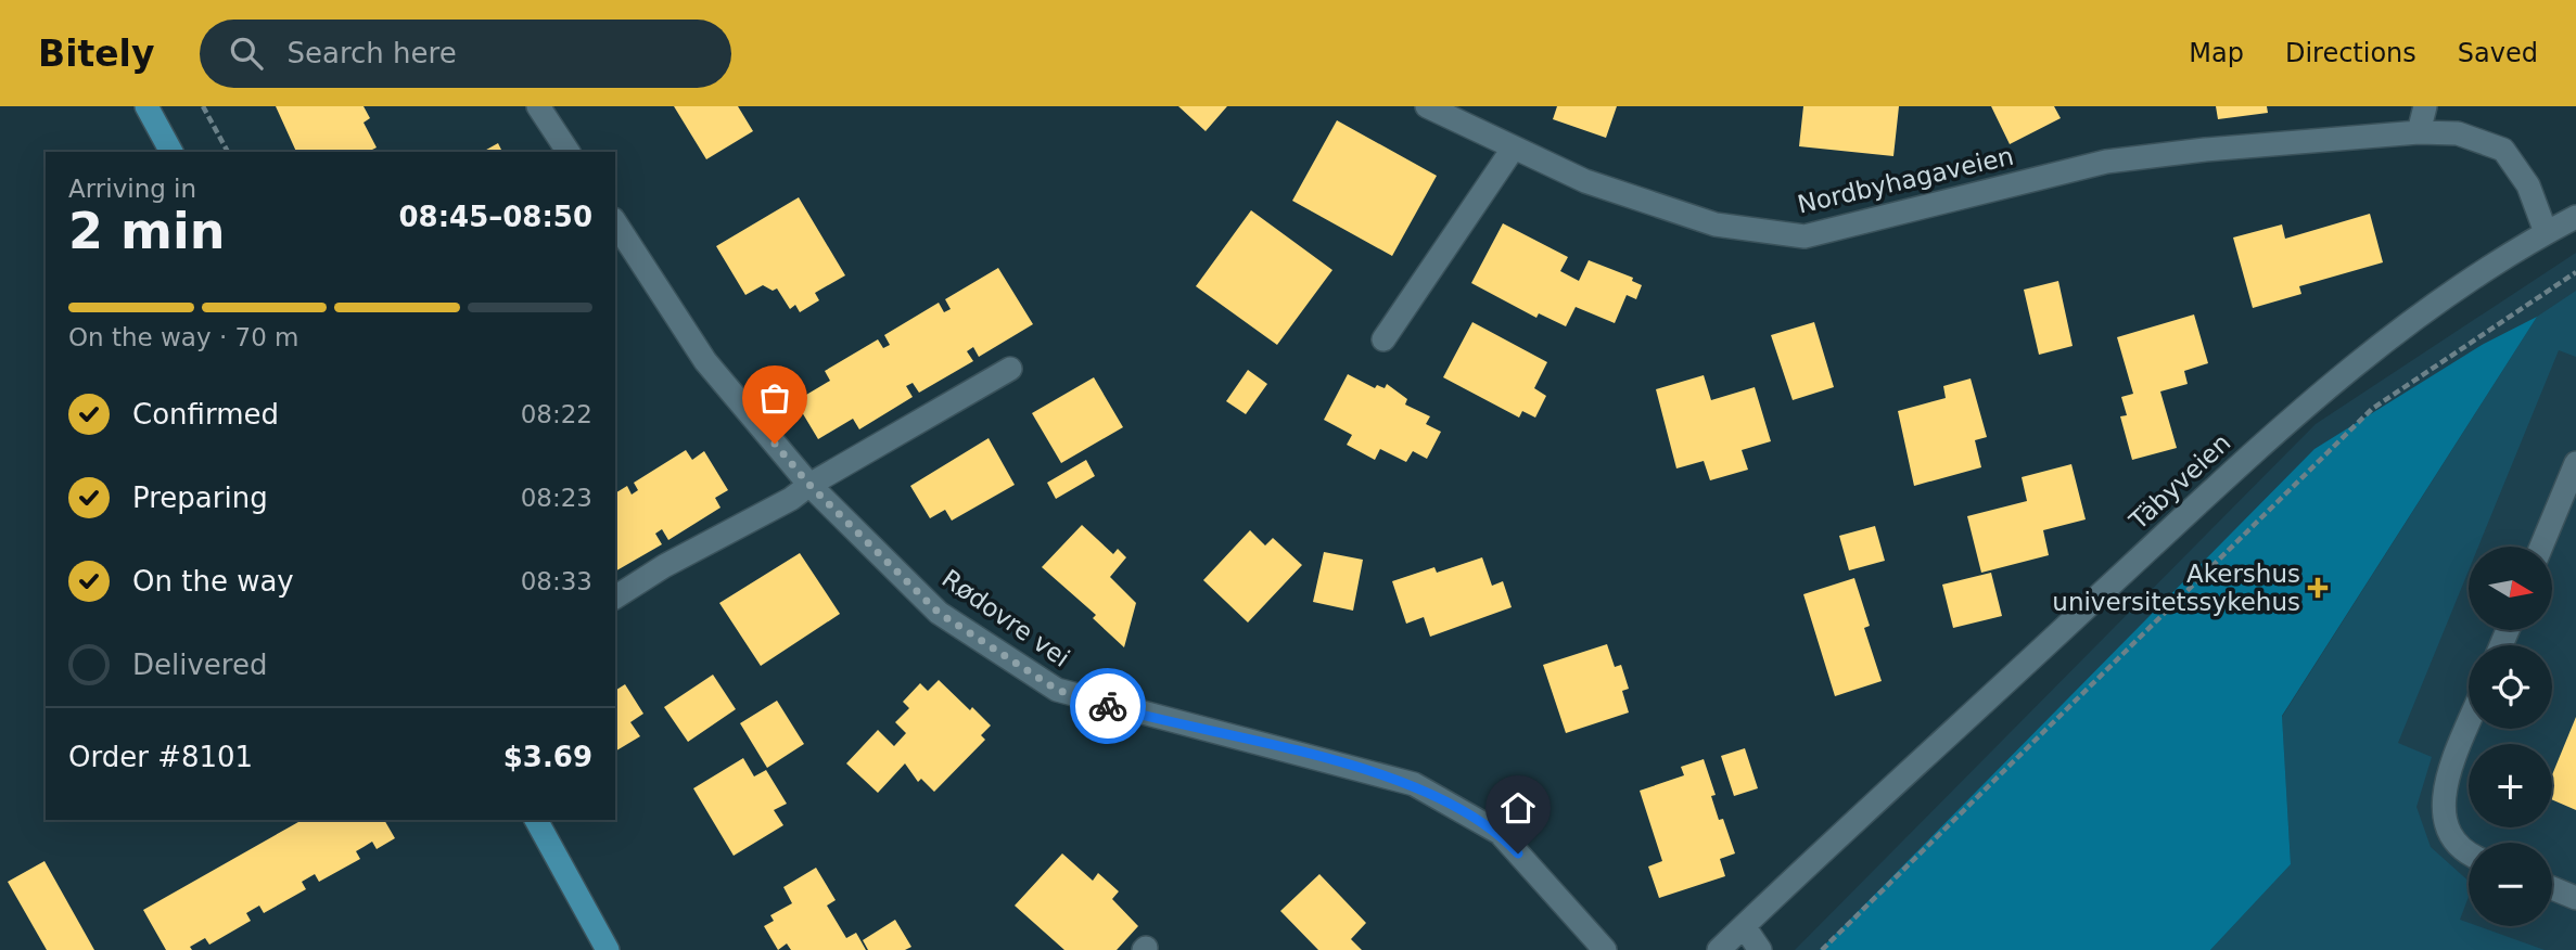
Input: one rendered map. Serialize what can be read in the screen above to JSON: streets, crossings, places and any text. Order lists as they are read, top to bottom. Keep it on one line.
{"streets":{"street":["Nordbyhagaveien","Täbyveien","Rødovre vei"]},"crossings":[["Nordbyhagaveien","Täbyveien"]],"places":{"health":["Akershus universitetssykehus"]},"north":"right","page":{"header":"Bitely","search":"Search here","nav":["Map","Directions","Saved"],"heading":["2 min","Arriving in","08:45–08:50"],"panel":["Order #8101","$3.69"],"bar":"On the way · 70 m","list":[["Confirmed","08:22"],["Preparing","08:23"],["On the way","08:33"],"Delivered"],"map_buttons":["+","−"]}}
